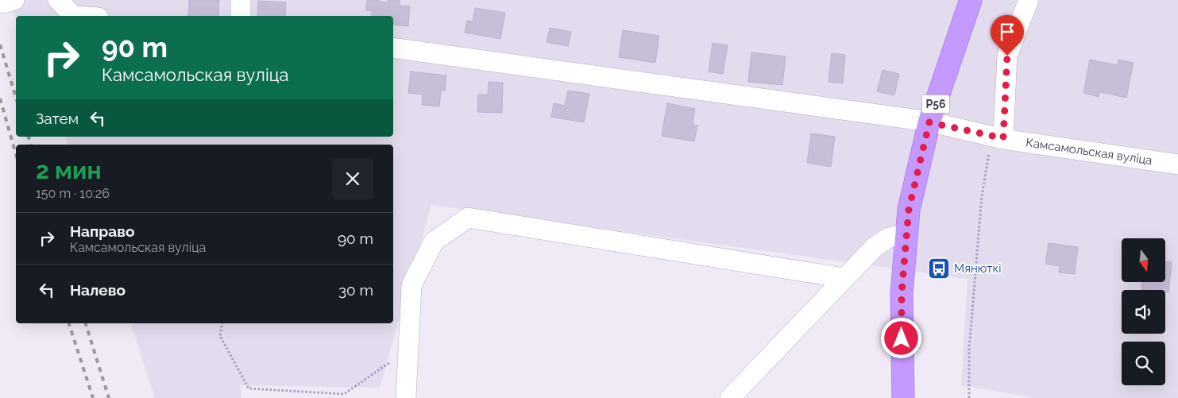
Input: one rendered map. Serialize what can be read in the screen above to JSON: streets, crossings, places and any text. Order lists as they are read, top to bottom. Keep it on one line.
{"streets":{"main road":["Р56"],"street":["Камсамольская вуліца"]},"crossings":[["Р56","Камсамольская вуліца"]],"places":{"bus stop":["Мянюткі"]},"north":"bottom","page":{"turn":["90 m","Камсамольская вуліца"],"then":"Затем","heading":["2 мин","150 m · 10:26"],"list":[{"name":"Направо","note":"Камсамольская вуліца","value":"90 m"},{"name":"Налево","value":"30 m"}]}}
